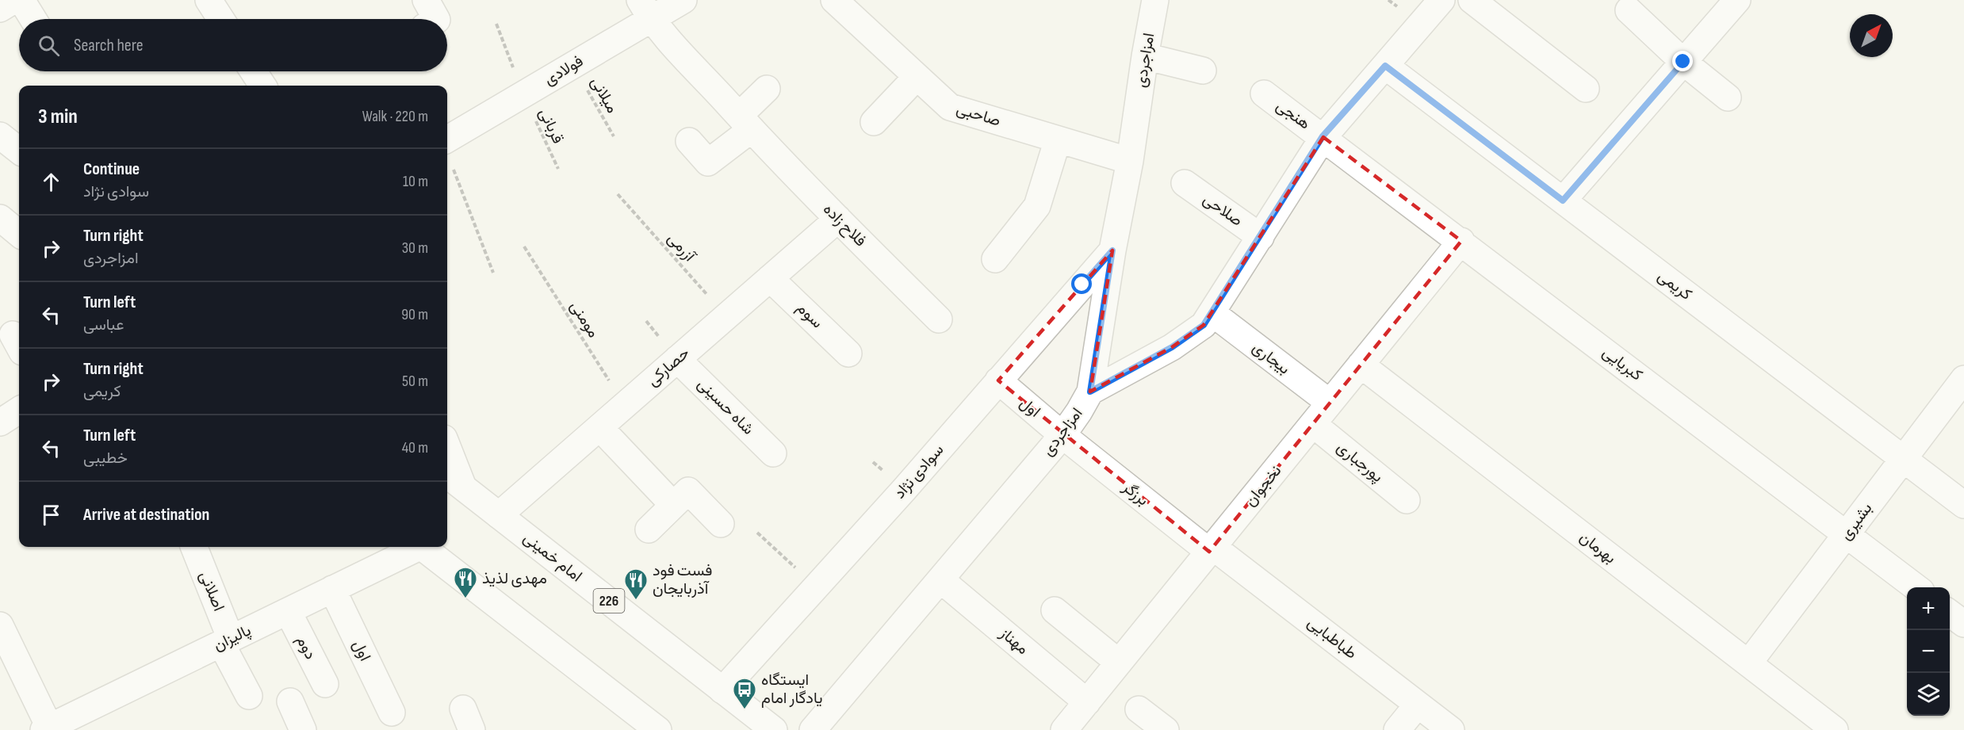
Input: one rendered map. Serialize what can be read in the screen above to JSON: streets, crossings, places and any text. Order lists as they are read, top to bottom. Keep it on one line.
{"streets":{"street":["امزاجردی","فولادی","صاحبی","هنجی","صلاحی","فلاح زاده","کریمی","سوم","بیجاری","کبریایی","حصارکی","شاه حسینی","اول","پورجباری","سوادی نژاد","نخجوان","برزگر","بشیری","بهرمان","امام خمینی","اصلانی","226","پالیزان","طباطبایی","مهناز","دوم"],"path":["میلانی","قربانی","آزرمی","مومنی"]},"crossings":[["امزاجردی","صاحبی"],["امزاجردی","اول"],["امزاجردی","سوادی نژاد"],["امزاجردی","برزگر"],["امزاجردی","مهناز"],["فولادی","میلانی"],["فولادی","قربانی"],["فولادی","فلاح زاده"],["هنجی","کبریایی"],["فلاح زاده","حصارکی"],["آزرمی","حصارکی"],["کریمی","بشیری"],["سوم","حصارکی"],["مومنی","حصارکی"],["بیجاری","نخجوان"],["کبریایی","نخجوان"],["کبریایی","بشیری"],["حصارکی","شاه حسینی"],["حصارکی","امام خمینی"],["اول","سوادی نژاد"],["اول","برزگر"],["اول","پالیزان"],["پورجباری","نخجوان"],["سوادی نژاد","امام خمینی"],["نخجوان","برزگر"],["نخجوان","بهرمان"],["نخجوان","طباطبایی"],["نخجوان","مهناز"],["برزگر","طباطبایی"],["بشیری","بهرمان"],["اصلانی","پالیزان"],["پالیزان","دوم"]],"places":{"restaurant":["مهدی لذیذ","فست فود آذربایجان"],"bus stop":["ایستگاه یادگار امام"]},"north":"top right","page":{"search":"Search here","heading":["3 min","Walk · 220 m"],"list":[["Continue","سوادی نژاد","10 m"],["Turn right","امزاجردی","30 m"],["Turn left","عباسی","90 m"],["Turn right","کریمی","50 m"],["Turn left","خطیبی","40 m"],"Arrive at destination"],"map_buttons":["+","−"]}}
